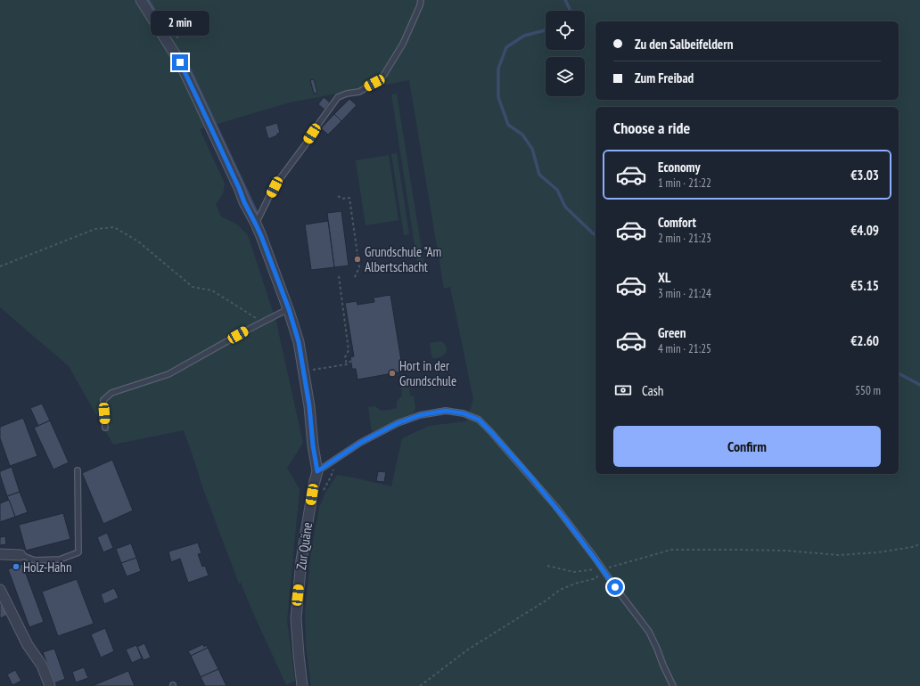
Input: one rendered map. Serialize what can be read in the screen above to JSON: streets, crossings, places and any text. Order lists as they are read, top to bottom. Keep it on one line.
{"streets":{"street":["Zur Quäne"]},"places":["Grundschule \"Am Albertschacht","Hort in der Grundschule","Holz-Hahn"],"page":{"bubble":"2 min","banner":["Zu den Salbeifeldern","Zum Freibad"],"heading":"Choose a ride","list":[{"name":"Economy","note":"1 min · 21:22","value":"€3.03"},{"name":"Comfort","note":"2 min · 21:23","value":"€4.09"},{"name":"XL","note":"3 min · 21:24","value":"€5.15"},{"name":"Green","note":"4 min · 21:25","value":"€2.60"}],"pay":["Cash","550 m"],"buttons":"Confirm"}}
